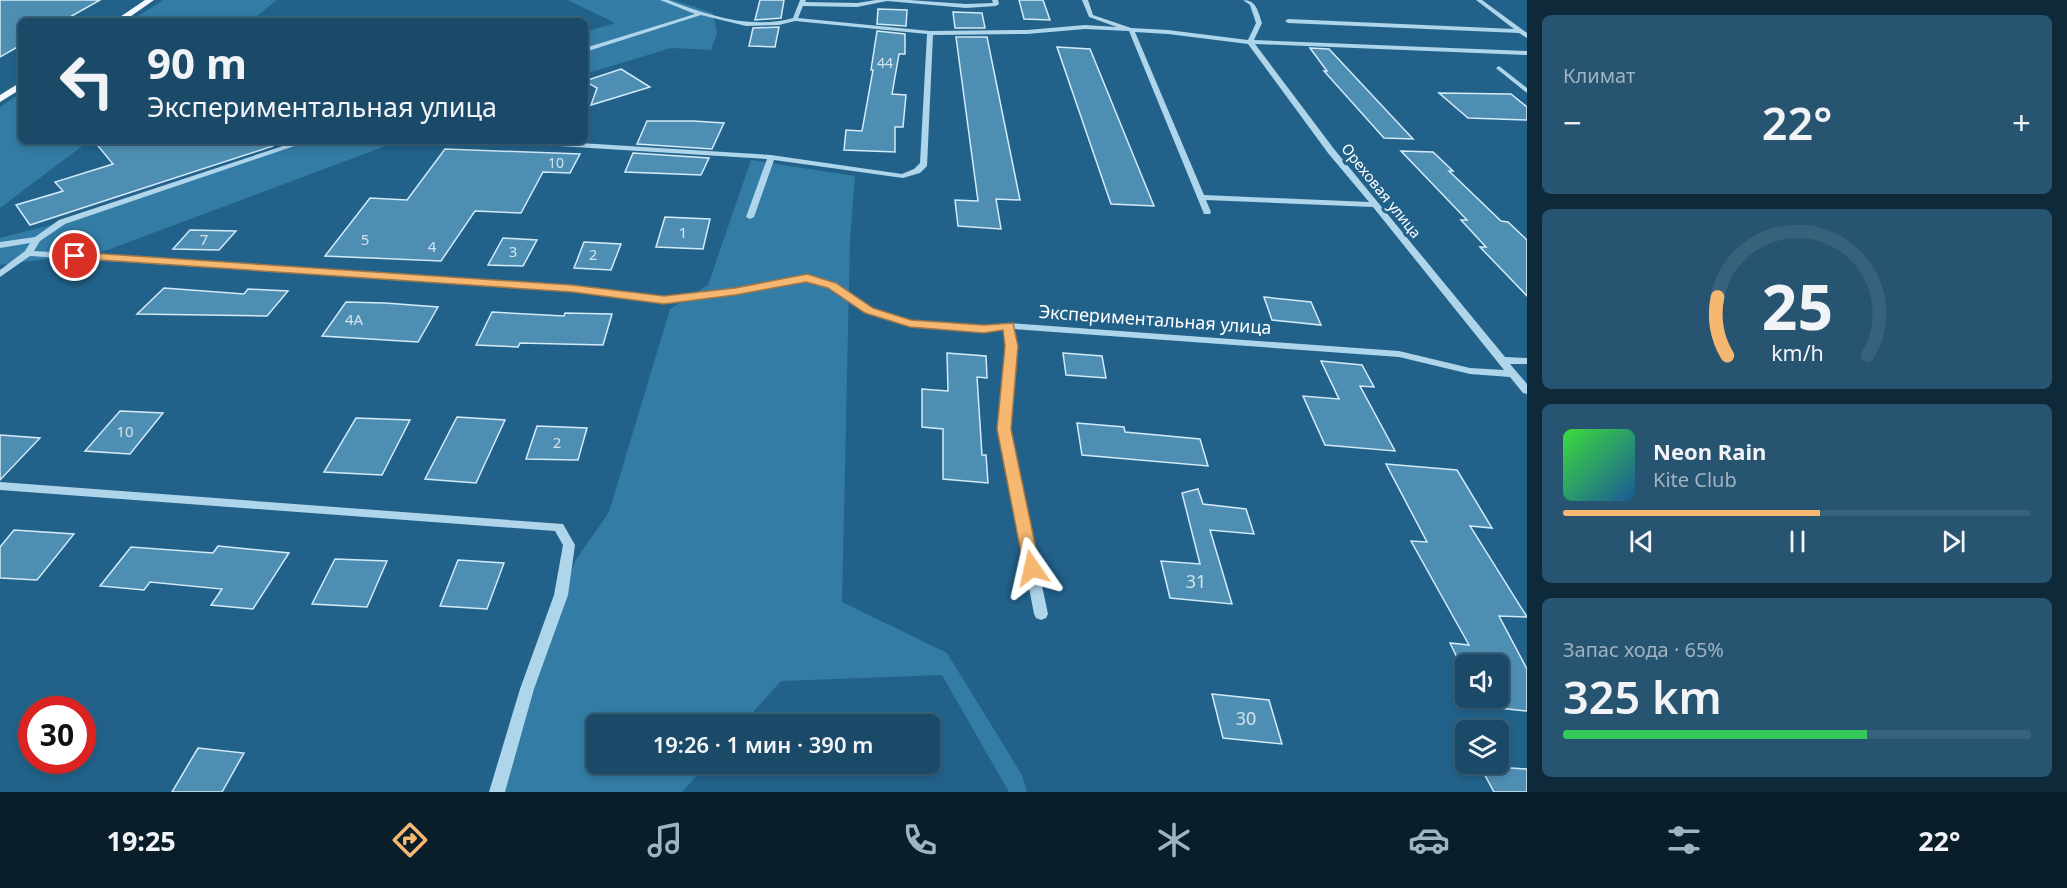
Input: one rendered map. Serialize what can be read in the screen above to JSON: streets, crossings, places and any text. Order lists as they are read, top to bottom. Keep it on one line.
{"streets":{"street":["Ореховая улица","Экспериментальная улица"]},"crossings":[["Ореховая улица","Экспериментальная улица"]],"house_numbers":["44","10","1","7","5","4","3","2","4А","10","2","31","30"],"page":{"tile":["Климат",["Запас хода · 65%","325 km"]],"turn":["90 m","Экспериментальная улица"],"heat":["−","22°","+"],"song":["Neon Rain","Kite Club"],"limit":"30","trip":"19:26 · 1 мин · 390 m","tabs":["19:25","22°"],"gauge":["25","km/h"]}}
